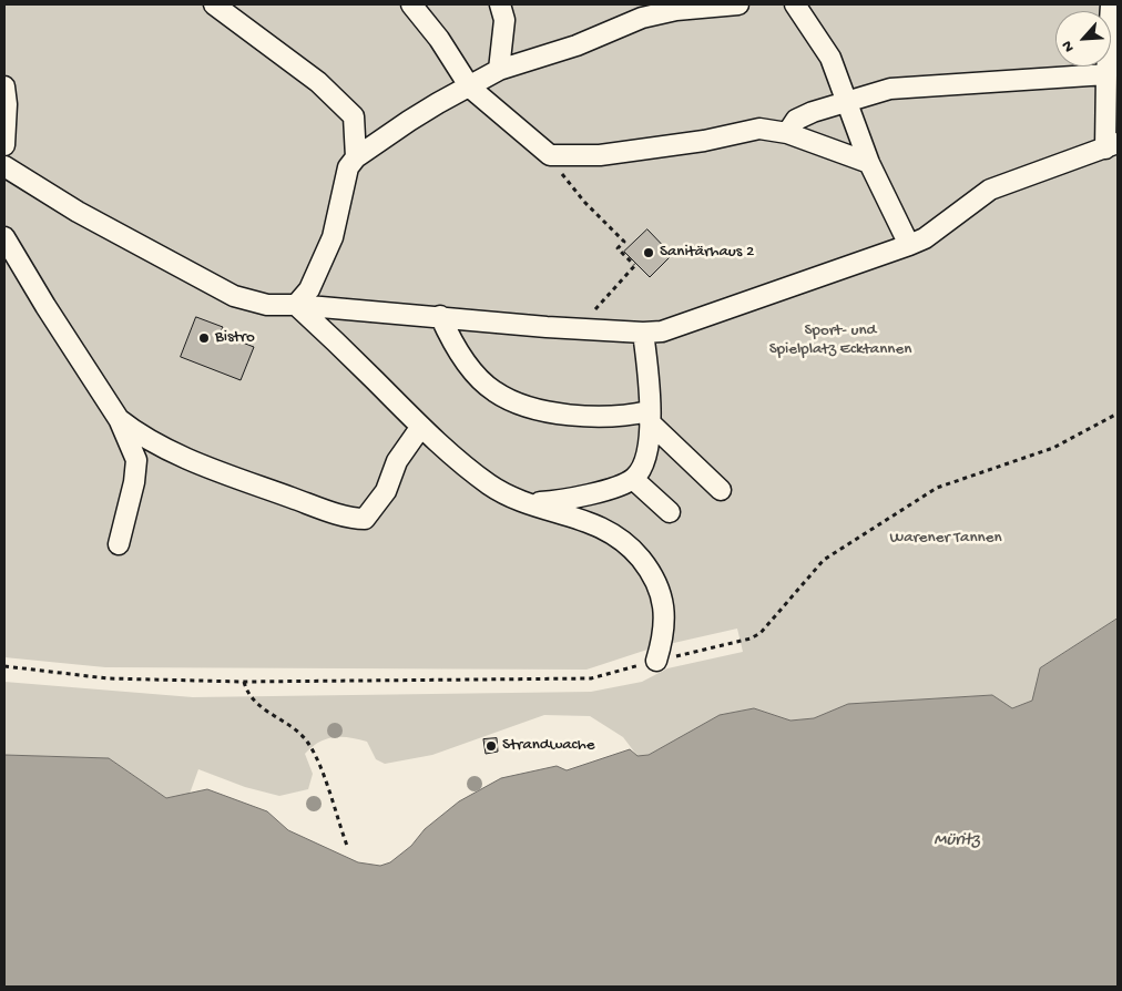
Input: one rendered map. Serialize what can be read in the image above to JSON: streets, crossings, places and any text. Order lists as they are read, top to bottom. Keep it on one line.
{"water":["Müritz"],"parks":["Sport- und Spielplatz Ecktannen","Warener Tannen"],"places":["Sanitärhaus 2","Bistro","Strandwache"],"north":"bottom left"}
